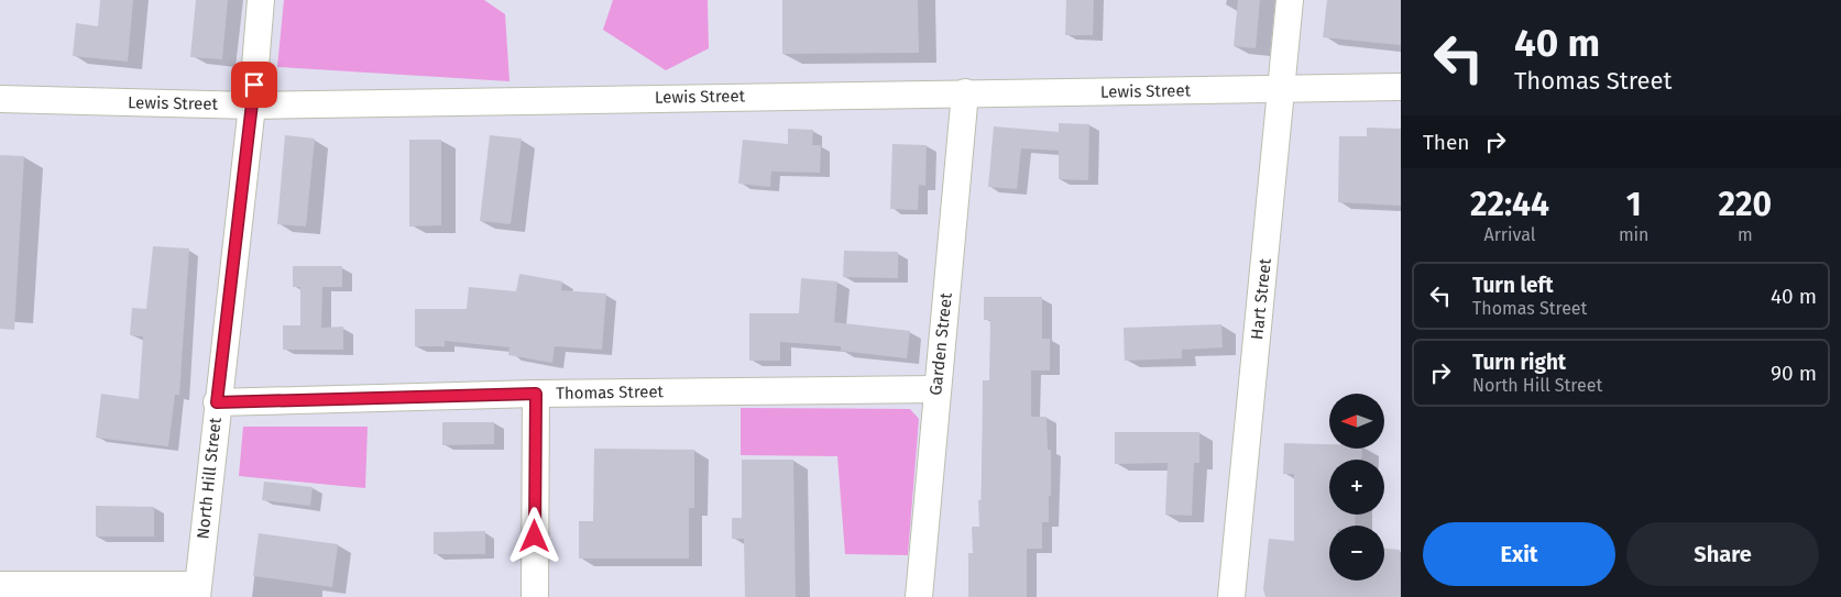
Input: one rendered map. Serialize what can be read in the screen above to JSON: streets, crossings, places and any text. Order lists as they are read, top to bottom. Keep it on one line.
{"streets":{"street":["Lewis Street","Hart Street","Garden Street","Thomas Street","North Hill Street"]},"crossings":[["Lewis Street","Hart Street"],["Lewis Street","Garden Street"],["Lewis Street","North Hill Street"],["Garden Street","Thomas Street"],["Thomas Street","North Hill Street"]],"north":"left","page":{"turn":["40 m","Thomas Street"],"then":"Then","eta":["22:44","Arrival","1","min","220","m"],"list":[{"name":"Turn left","note":"Thomas Street","value":"40 m"},{"name":"Turn right","note":"North Hill Street","value":"90 m"}],"map_buttons":["+","−"],"buttons":["Exit","Share"]}}
